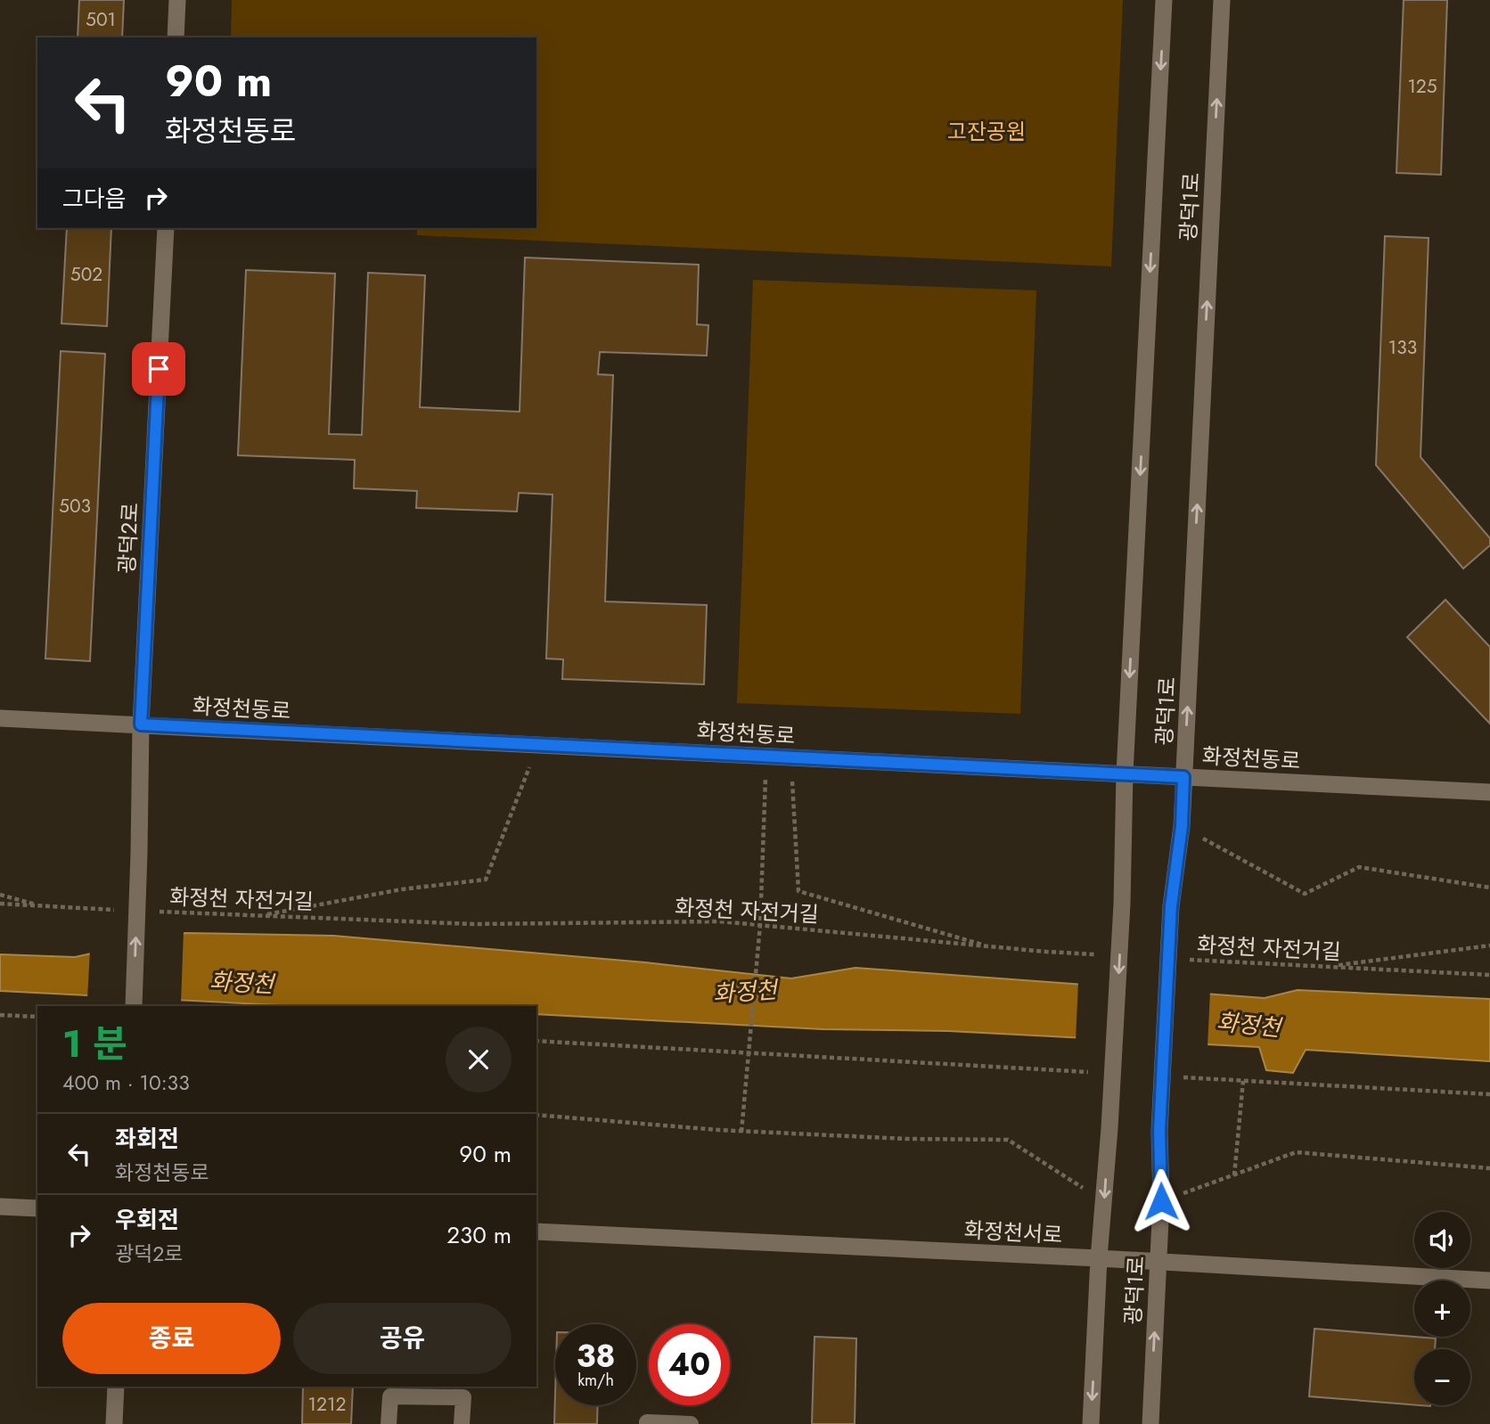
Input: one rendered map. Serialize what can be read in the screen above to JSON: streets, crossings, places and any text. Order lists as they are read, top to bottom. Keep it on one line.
{"streets":{"street":["광덕1로","광덕2로","화정천동로","화정천서로"],"path":["화정천 자전거길"]},"crossings":[["광덕1로","화정천동로"],["광덕1로","화정천서로"],["광덕2로","화정천동로"]],"one_way":["광덕2로"],"water":["화정천"],"parks":["고잔공원"],"house_numbers":["501","125","502","133","503","1212"],"page":{"turn":["90 m","화정천동로"],"then":"그다음","heading":["1 분","400 m · 10:33"],"list":[{"name":"좌회전","note":"화정천동로","value":"90 m"},{"name":"우회전","note":"광덕2로","value":"230 m"}],"map_buttons":["+","−"],"buttons":["종료","공유"],"speed":"38 km/h","limit":"40"}}
